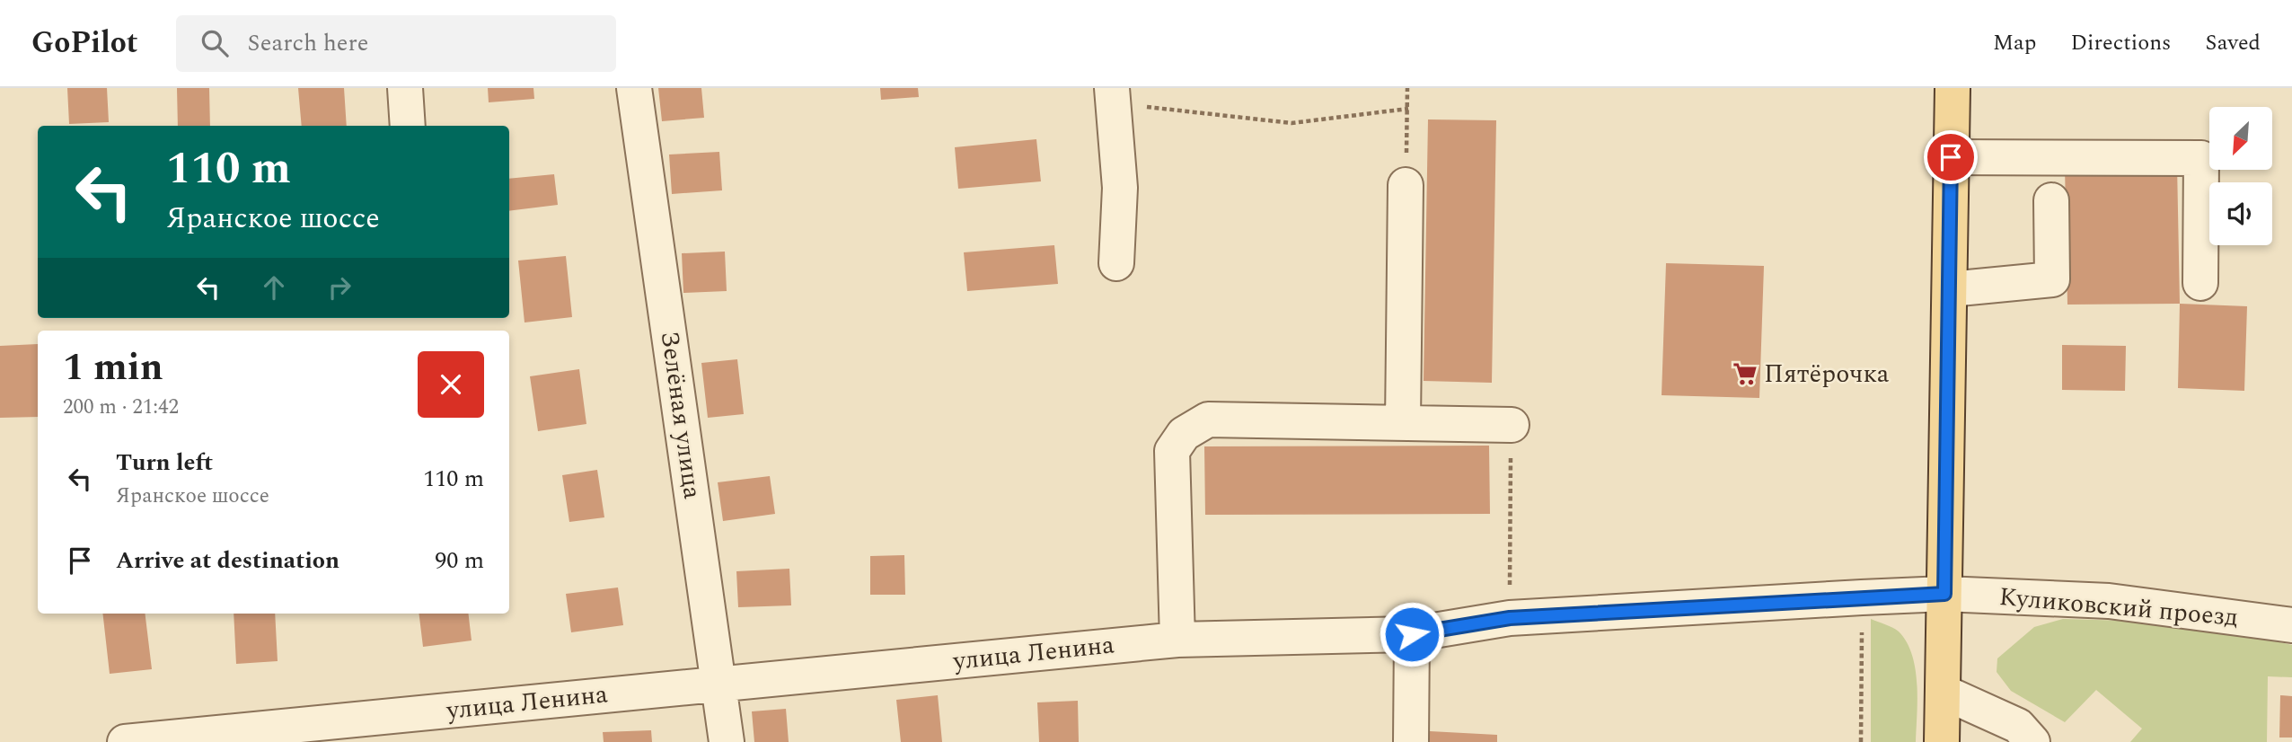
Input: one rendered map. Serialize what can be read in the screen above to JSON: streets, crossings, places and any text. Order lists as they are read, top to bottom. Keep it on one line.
{"streets":{"street":["Зелёная улица","Куликовский проезд","улица Ленина"]},"crossings":[["Зелёная улица","улица Ленина"],["Куликовский проезд","улица Ленина"]],"places":{"supermarket":["Пятёрочка"]},"north":"bottom left","page":{"header":"GoPilot","search":"Search here","nav":["Map","Directions","Saved"],"turn":["110 m","Яранское шоссе"],"heading":["1 min","200 m · 21:42"],"list":[{"name":"Turn left","note":"Яранское шоссе","value":"110 m"},{"name":"Arrive at destination","value":"90 m"}]}}
